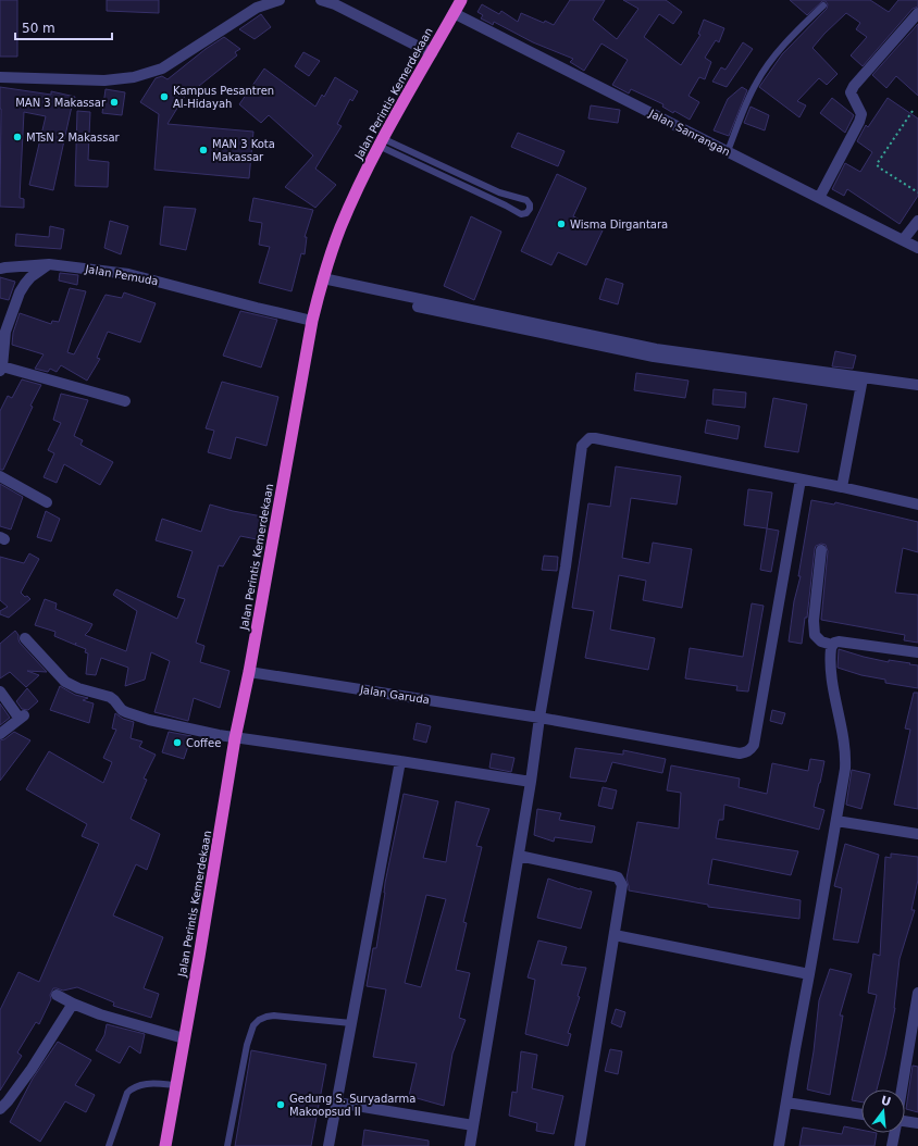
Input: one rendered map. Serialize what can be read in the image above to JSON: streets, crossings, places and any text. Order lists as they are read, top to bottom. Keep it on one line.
{"streets":{"highway":["Jalan Perintis Kemerdekaan"],"street":["Jalan Sanrangan","Jalan Pemuda","Jalan Garuda"]},"crossings":[["Jalan Perintis Kemerdekaan","Jalan Sanrangan"],["Jalan Perintis Kemerdekaan","Jalan Pemuda"],["Jalan Perintis Kemerdekaan","Jalan Garuda"]],"places":["Kampus Pesantren Al-Hidayah","MAN 3 Makassar","MTsN 2 Makassar","MAN 3 Kota Makassar","Wisma Dirgantara","Coffee","Gedung S. Suryadarma Makoopsud II"],"scale_bar":"50 m","north":"top"}
